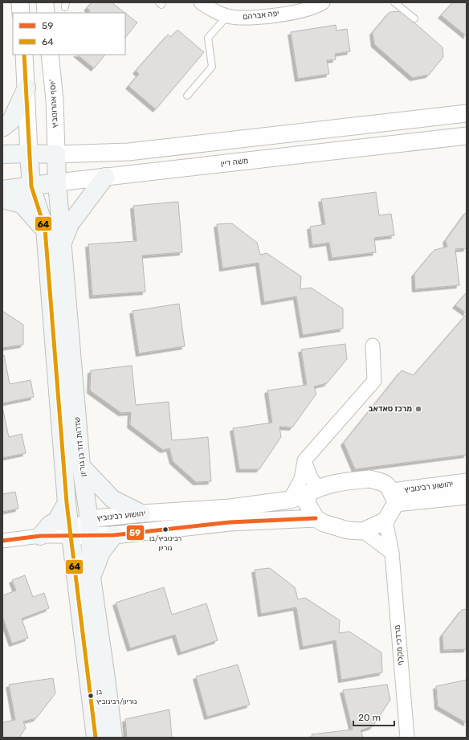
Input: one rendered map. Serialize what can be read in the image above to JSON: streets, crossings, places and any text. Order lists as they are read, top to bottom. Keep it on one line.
{"streets":{"main road":["משה דיין","שדרות דוד בן גוריון"],"street":["יפה אברהם","יוסף אהרונוביץ'","יהושוע רבינוביץ","מרדכי מקלף"]},"crossings":[["יוסף אהרונוביץ'","שדרות דוד בן גוריון"],["משה דיין","שדרות דוד בן גוריון"],["שדרות דוד בן גוריון","יהושוע רבינוביץ"],["יהושוע רבינוביץ","מרדכי מקלף"]],"places":["מרכז סאדאב","רבינוביץ/בן גוריון","בן גוריון/רבינוביץ"],"lines":["transit line 64","transit line 59"],"legend":["59","64"],"scale_bar":"20 m"}
